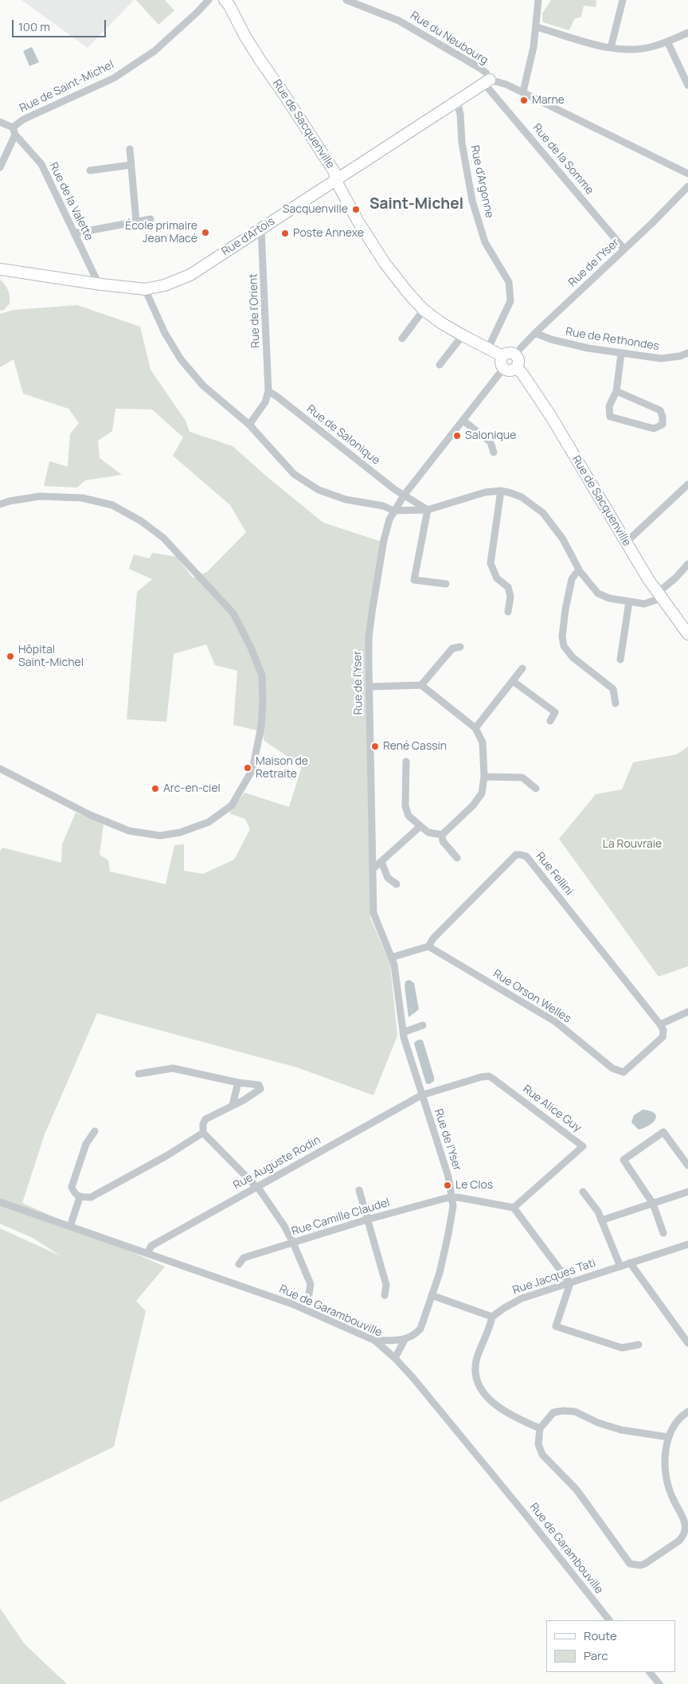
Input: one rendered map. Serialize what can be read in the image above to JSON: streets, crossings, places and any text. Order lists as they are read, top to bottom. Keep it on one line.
{"streets":{"street":["Rue du Neubourg","Rue de Saint-Michel","Rue de Sacquenville","Rue de la Somme","Rue d'Argonne","Rue de la Valette","Rue d'Artois","Rue de l'Yser","Rue de l'Orient","Rue de Rethondes","Rue de Salonique","Rue Fellini","Rue Orson Welles","Rue Alice Guy","Rue Auguste Rodin","Rue Camille Claudel","Rue Jacques Tati","Rue de Garambouville"]},"crossings":[["Rue du Neubourg","Rue de la Somme"],["Rue du Neubourg","Rue d'Artois"],["Rue de Saint-Michel","Rue de la Valette"],["Rue de Sacquenville","Rue d'Argonne"],["Rue de Sacquenville","Rue d'Artois"],["Rue de Sacquenville","Rue de l'Yser"],["Rue de la Somme","Rue d'Artois"],["Rue de la Somme","Rue de l'Yser"],["Rue d'Argonne","Rue d'Artois"],["Rue de la Valette","Rue d'Artois"],["Rue d'Artois","Rue de l'Orient"],["Rue de l'Yser","Rue de Rethondes"],["Rue de l'Yser","Rue de Salonique"],["Rue de l'Yser","Rue Alice Guy"],["Rue de l'Yser","Rue Auguste Rodin"],["Rue de l'Yser","Rue Camille Claudel"],["Rue de l'Yser","Rue de Garambouville"],["Rue de l'Orient","Rue de Salonique"],["Rue Fellini","Rue Orson Welles"],["Rue Alice Guy","Rue Auguste Rodin"],["Rue Auguste Rodin","Rue de Garambouville"]],"districts":["Saint-Michel"],"parks":["La Rouvraie"],"places":["Marne","Sacquenville","École primaire Jean Macé","Poste Annexe","Salonique","Hôpital Saint-Michel","René Cassin","Maison de Retraite","Arc-en-ciel","Le Clos"],"legend":["Route","Parc"],"scale_bar":"100 m"}
